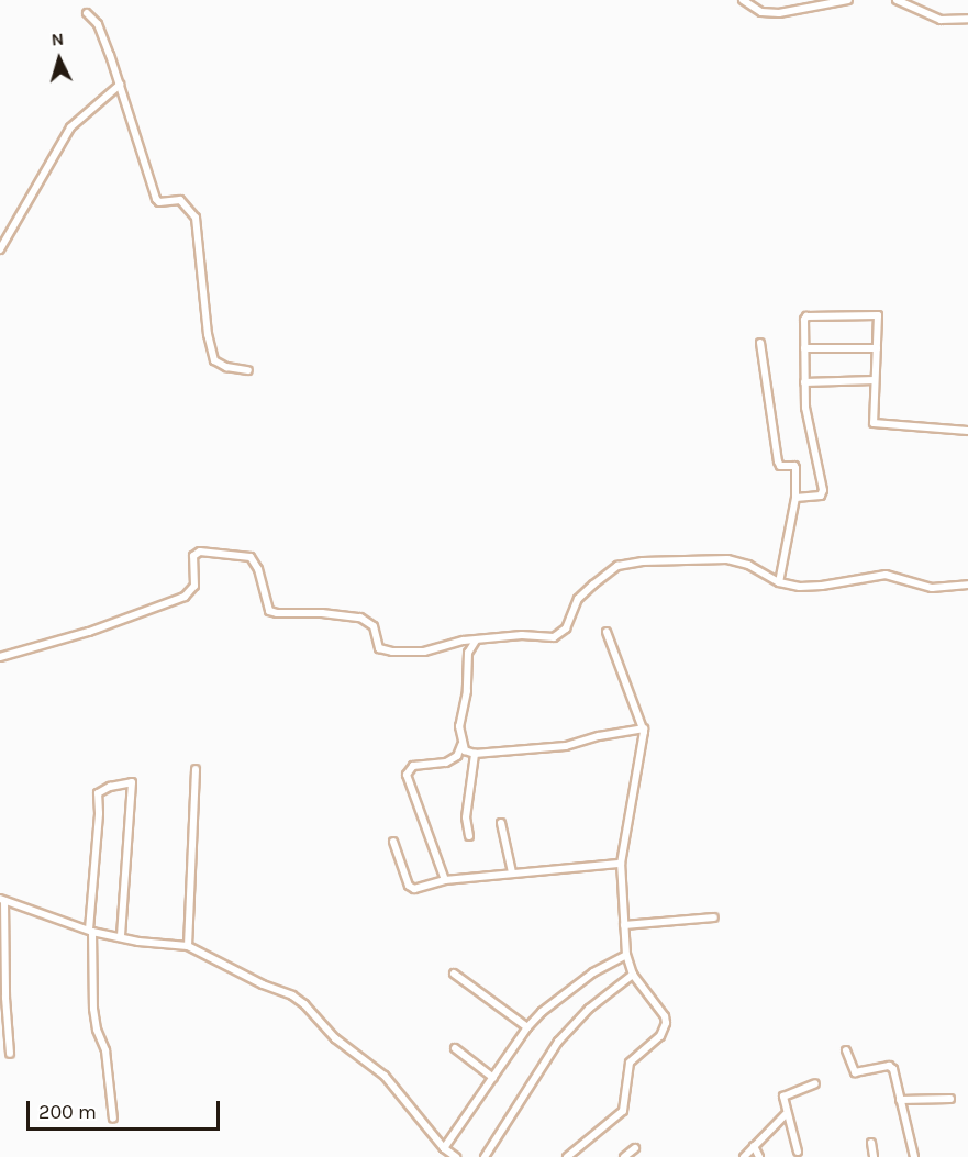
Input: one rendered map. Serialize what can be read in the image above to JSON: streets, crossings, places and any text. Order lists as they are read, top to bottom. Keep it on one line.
{"scale_bar":"200 m","north":"top"}
